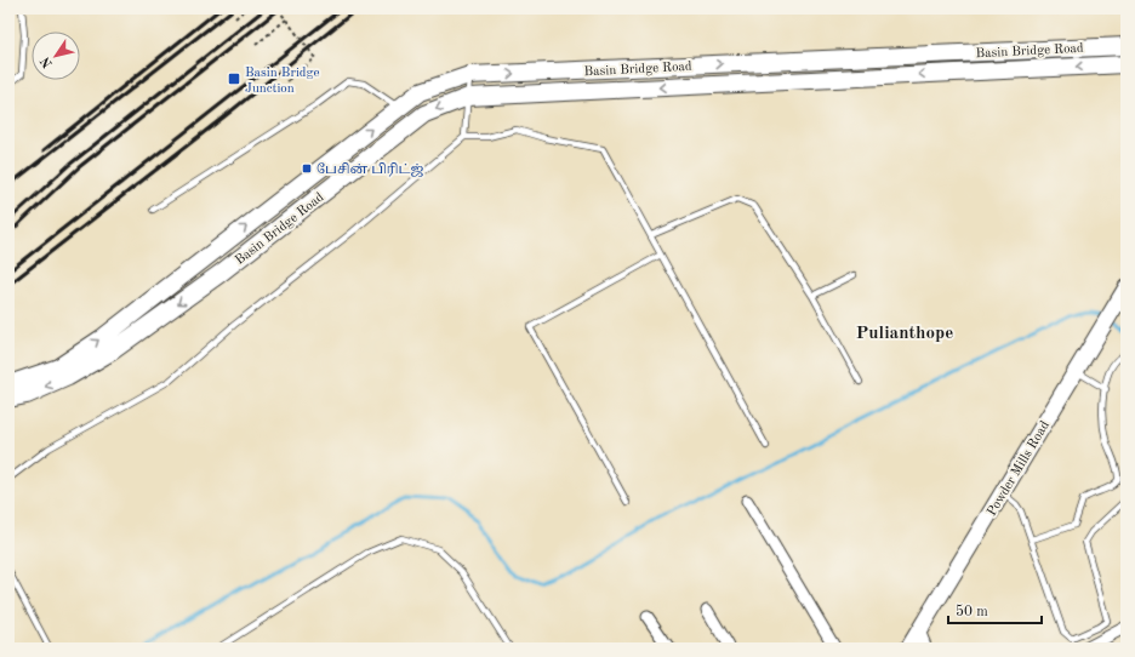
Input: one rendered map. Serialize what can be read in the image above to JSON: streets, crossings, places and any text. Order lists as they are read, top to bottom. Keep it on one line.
{"streets":{"main road":["Basin Bridge Road"],"street":["Powder Mills Road"]},"districts":["Pulianthope"],"places":{"transit":["Basin Bridge Junction","பேசின் பிரிட்ஜ்"]},"scale_bar":"50 m","north":"bottom left"}
